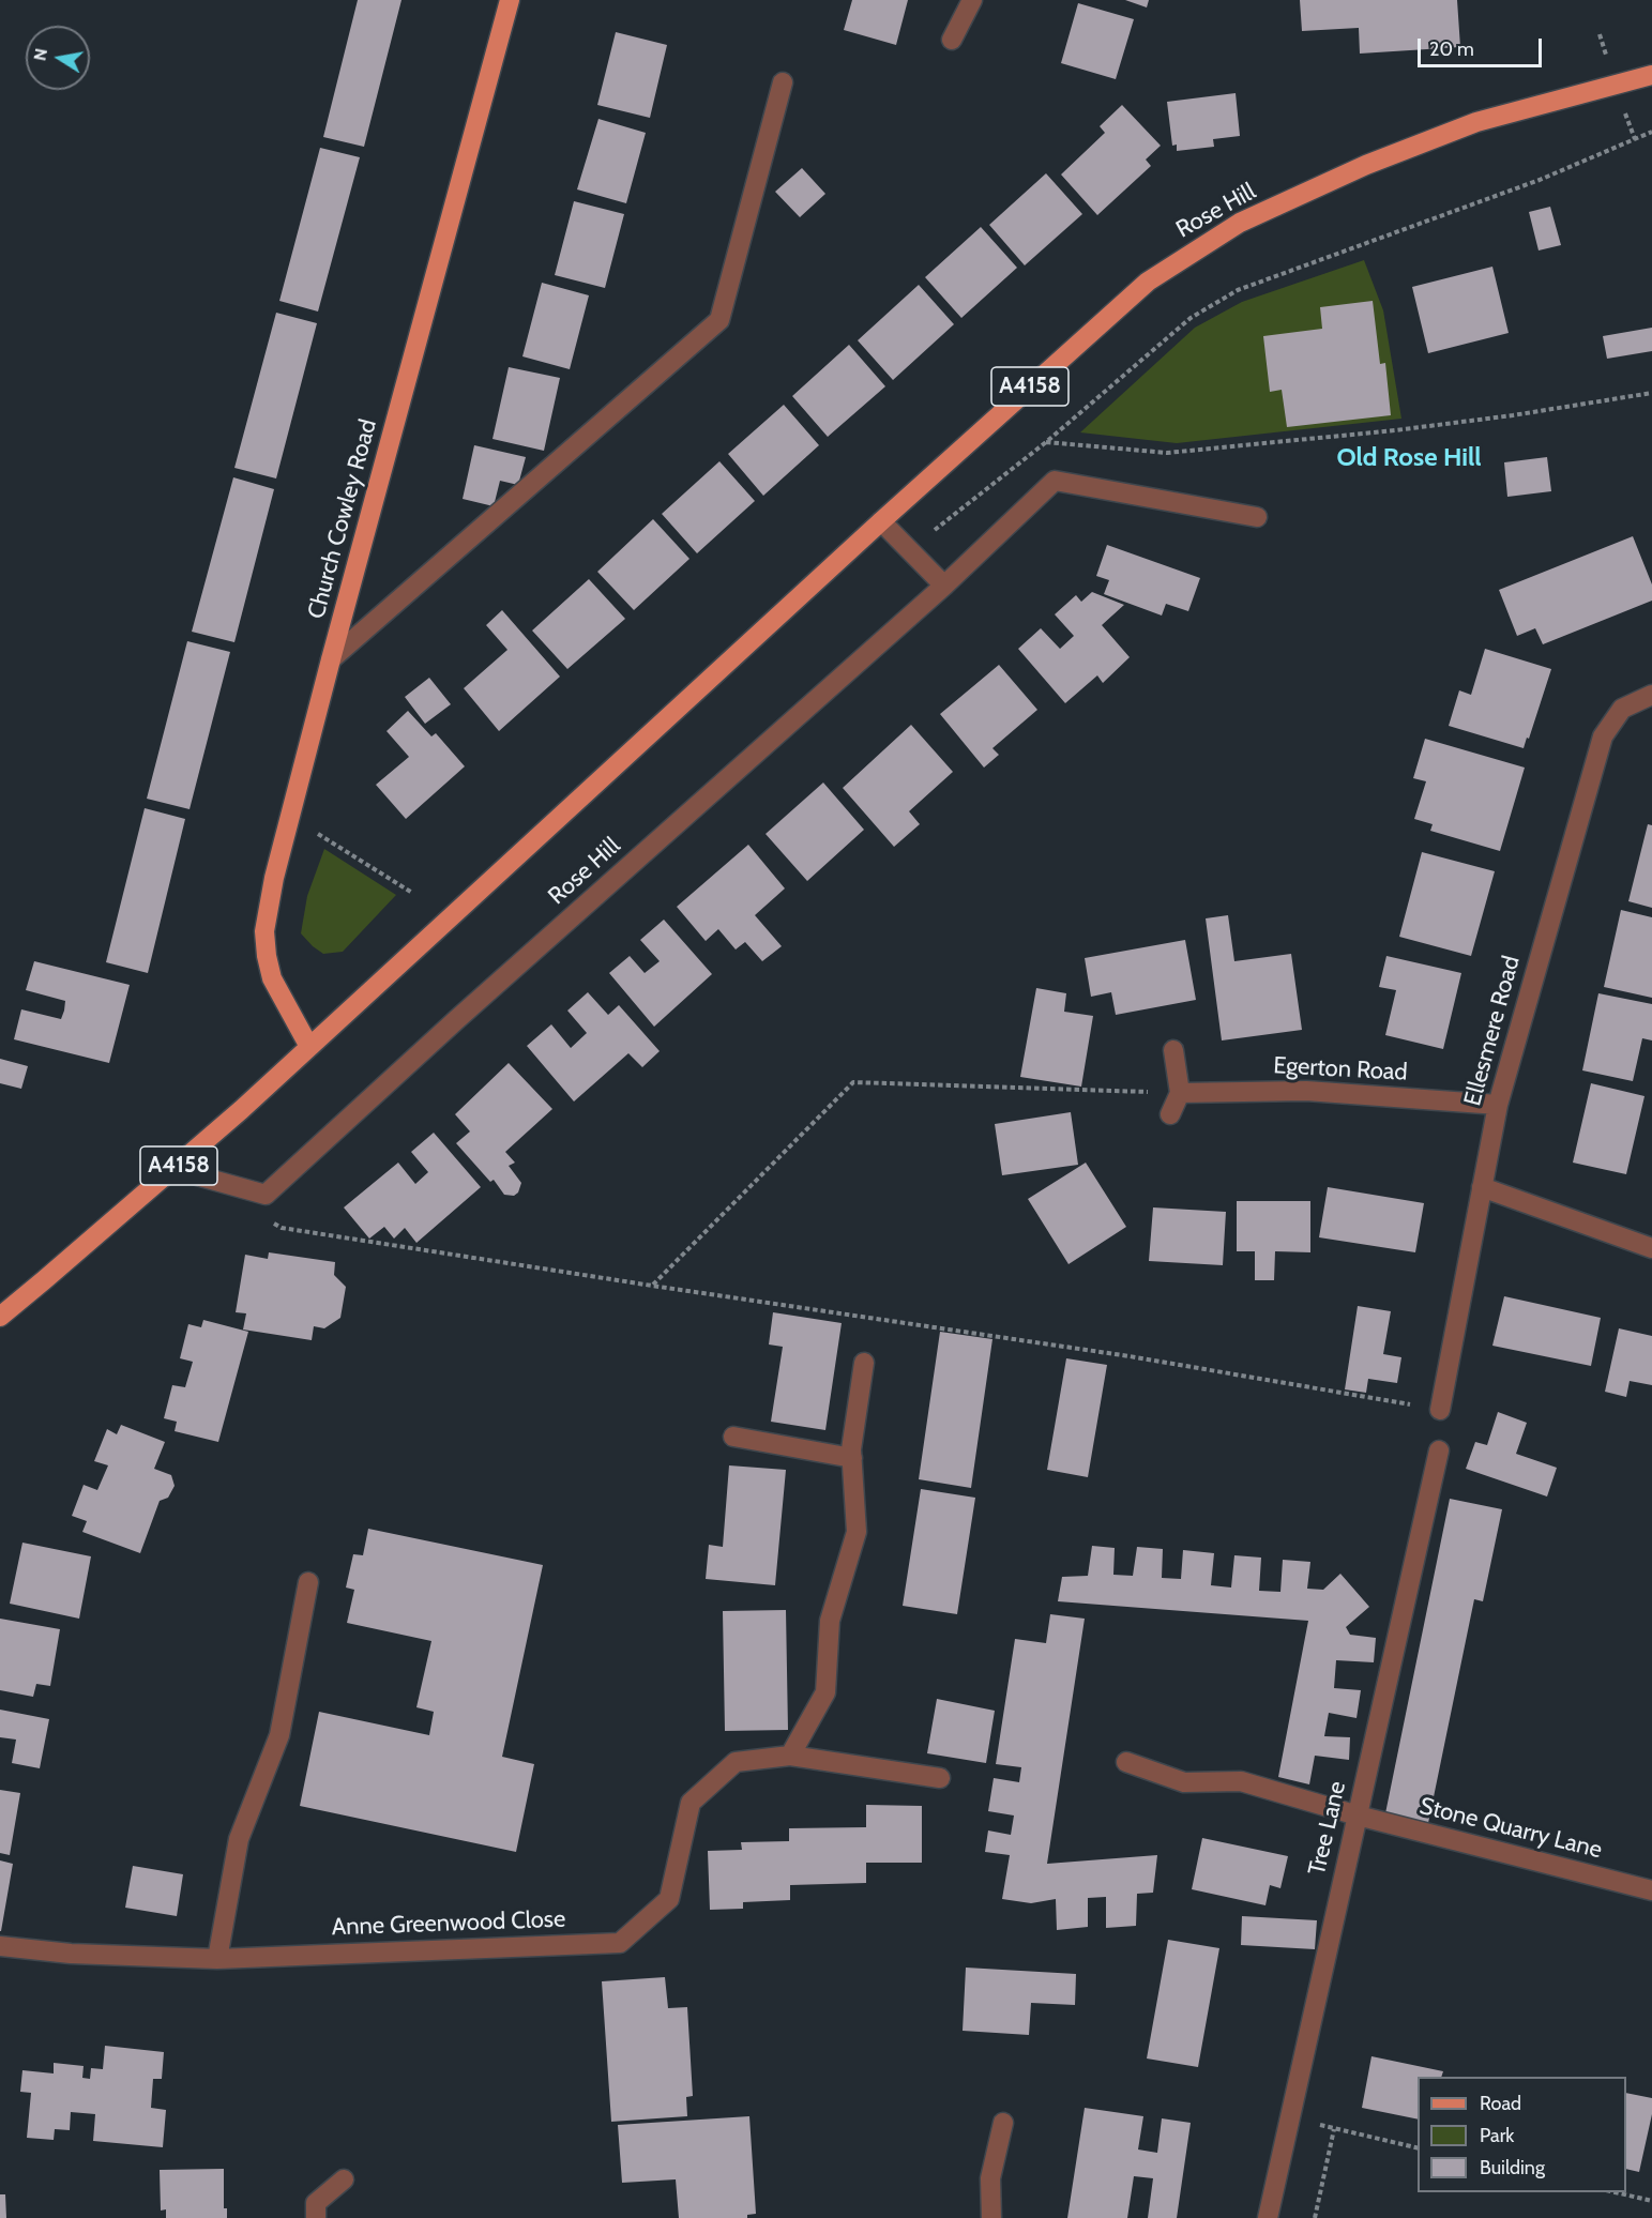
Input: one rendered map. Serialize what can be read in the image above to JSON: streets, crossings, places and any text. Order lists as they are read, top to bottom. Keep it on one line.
{"streets":{"main road":["Rose Hill","A4158","Church Cowley Road"],"street":["Ellesmere Road","Egerton Road","Tree Lane","Stone Quarry Lane","Anne Greenwood Close"]},"crossings":[["Rose Hill","A4158"],["Rose Hill","Church Cowley Road"],["A4158","Church Cowley Road"],["Ellesmere Road","Egerton Road"],["Tree Lane","Stone Quarry Lane"]],"districts":["Old Rose Hill"],"legend":["Road","Park","Building"],"scale_bar":"20 m","north":"left"}
